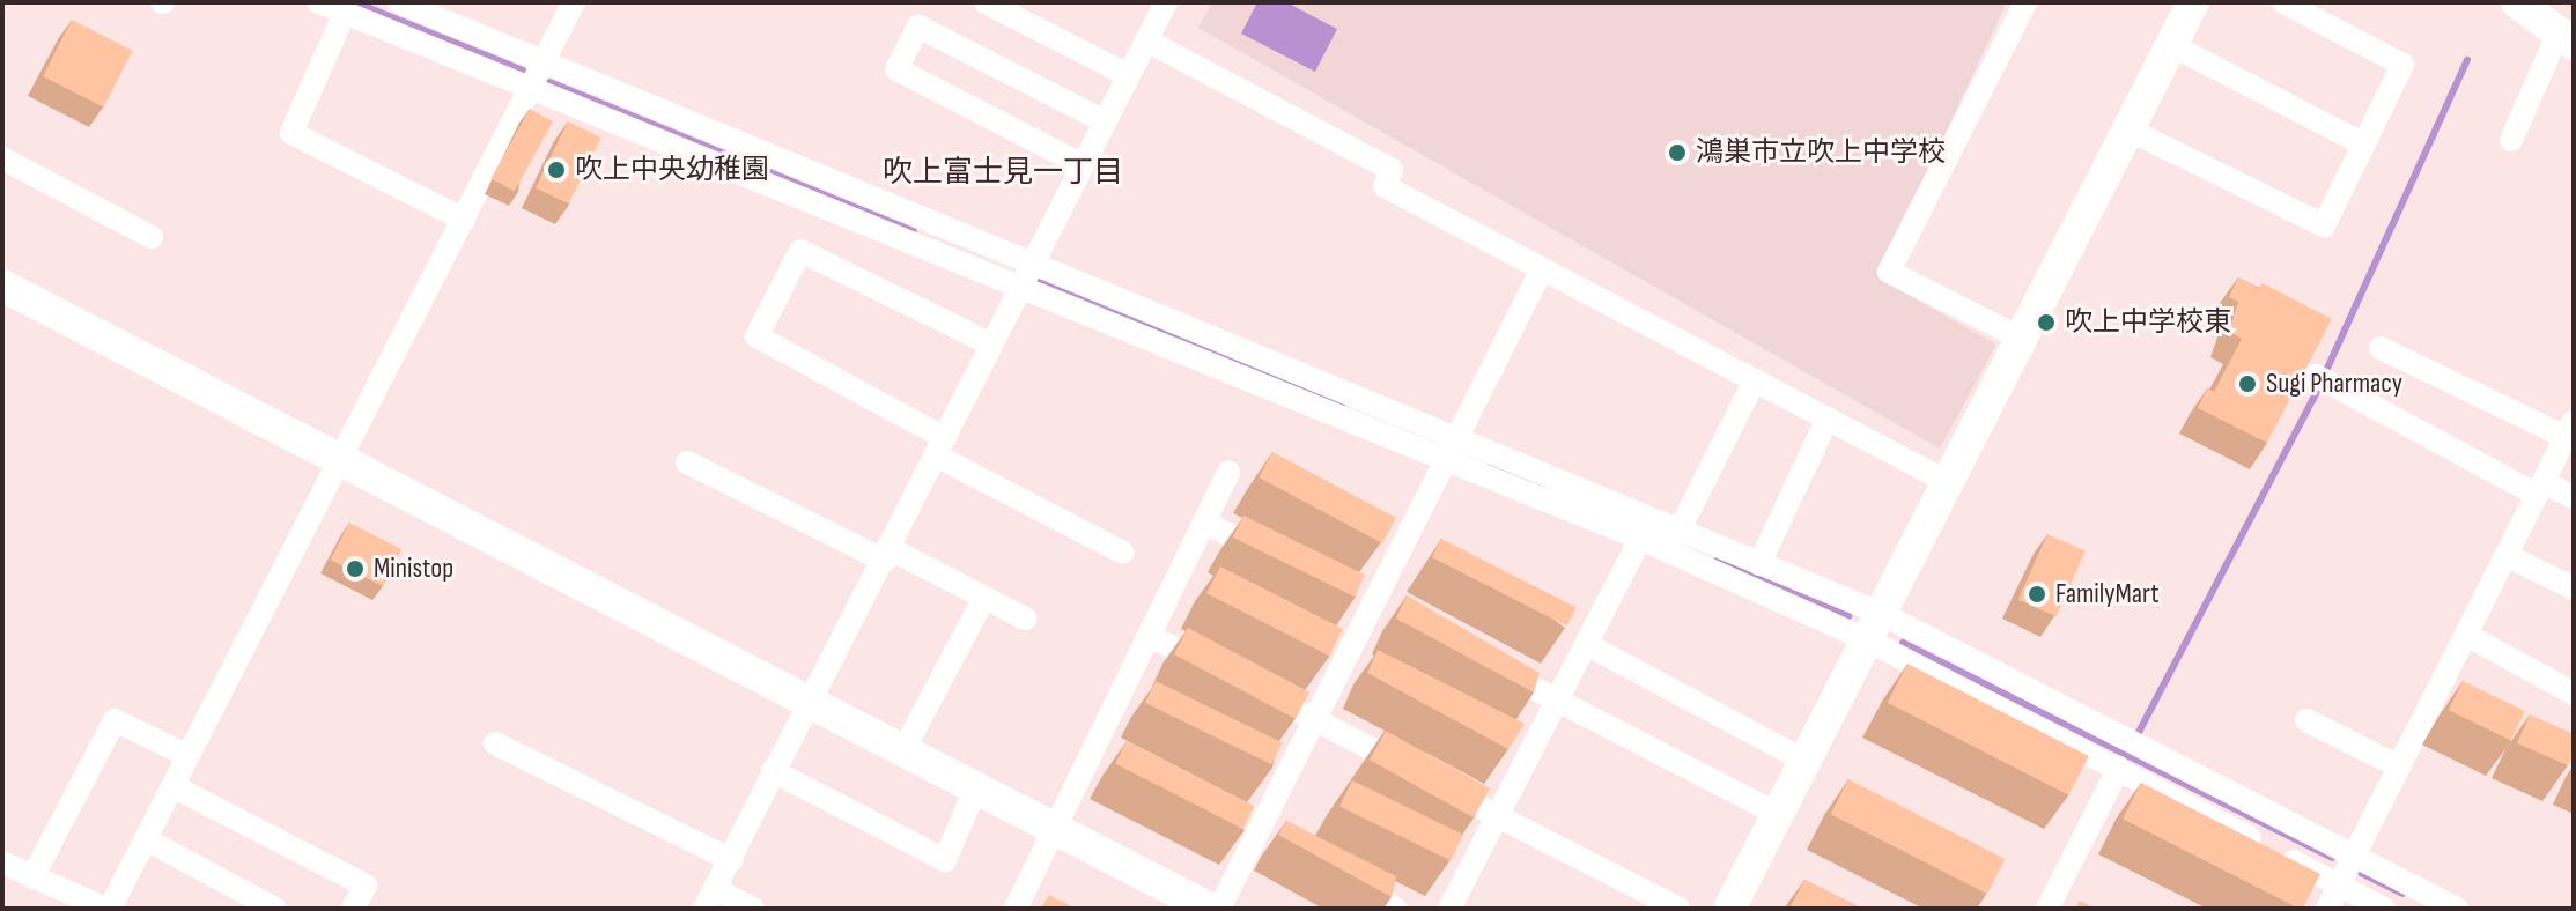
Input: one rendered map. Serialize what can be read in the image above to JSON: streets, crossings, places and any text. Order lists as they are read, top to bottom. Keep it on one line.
{"districts":["吹上富士見一丁目"],"places":["鴻巣市立吹上中学校","吹上中央幼稚園","吹上中学校東","Sugi Pharmacy","Ministop","FamilyMart"]}
